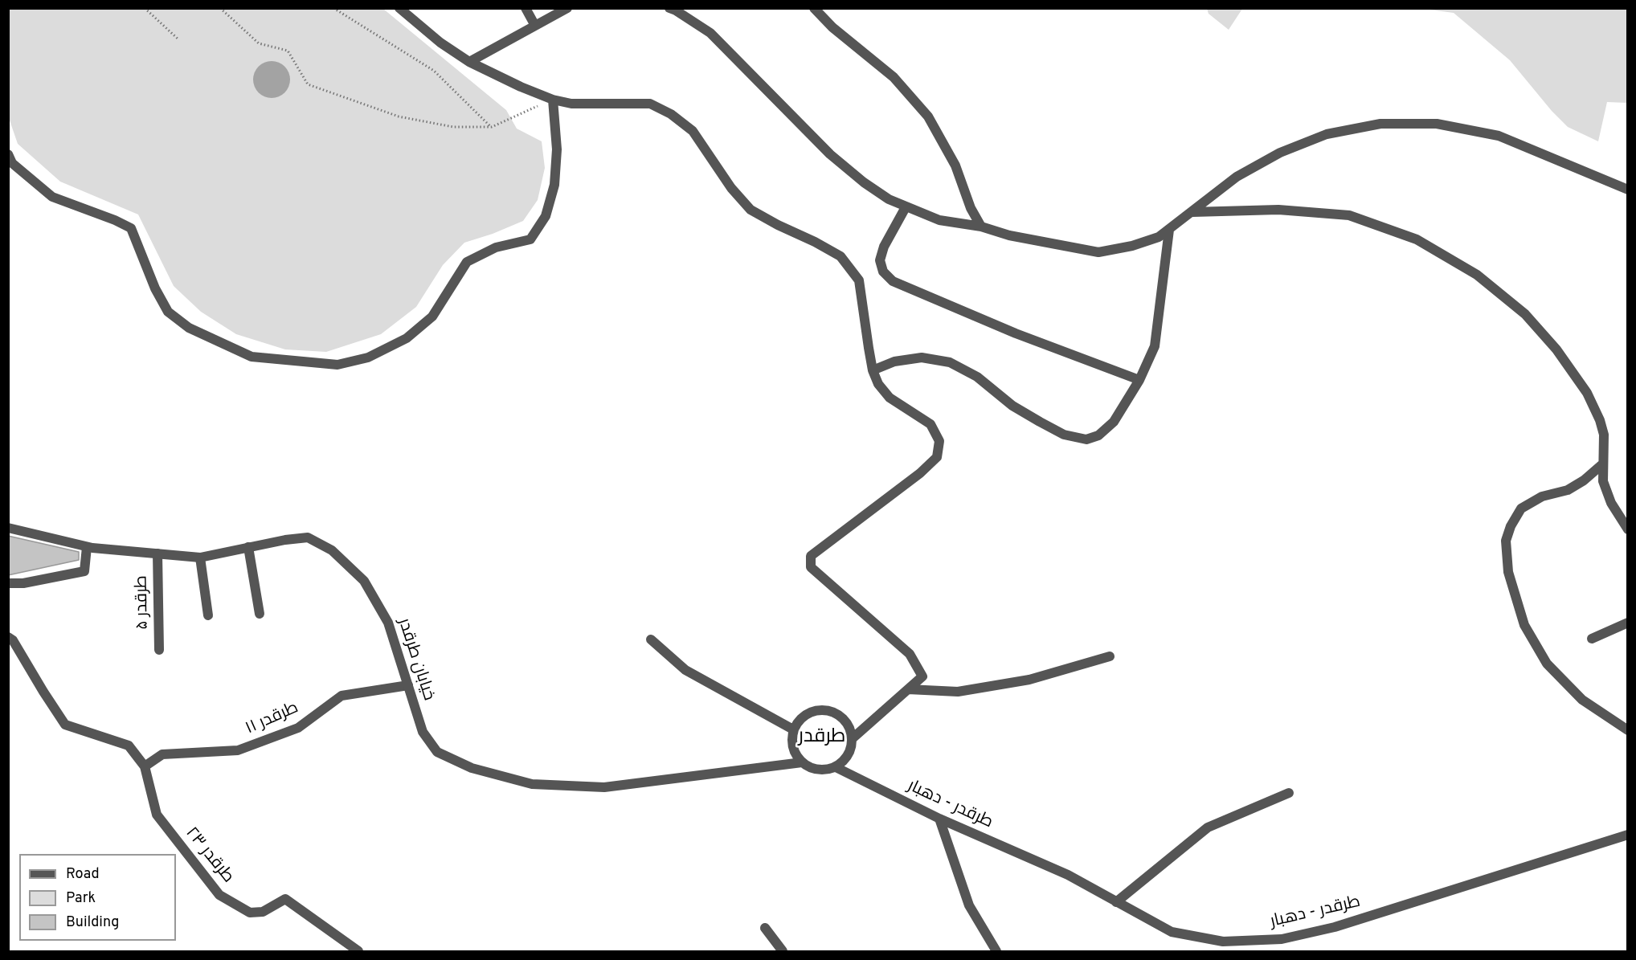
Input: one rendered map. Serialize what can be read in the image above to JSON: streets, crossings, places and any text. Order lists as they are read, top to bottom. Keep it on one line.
{"streets":{"street":["طرقدر ۵","خیابان طرقدر","طرقدر ۱۱","طرقدر - دهبار","طرقدر ۲۳"]},"crossings":[["طرقدر ۵","خیابان طرقدر"],["خیابان طرقدر","طرقدر ۱۱"],["خیابان طرقدر","طرقدر - دهبار"],["طرقدر ۱۱","طرقدر ۲۳"]],"districts":["طرقدر"],"legend":["Road","Park","Building"]}
